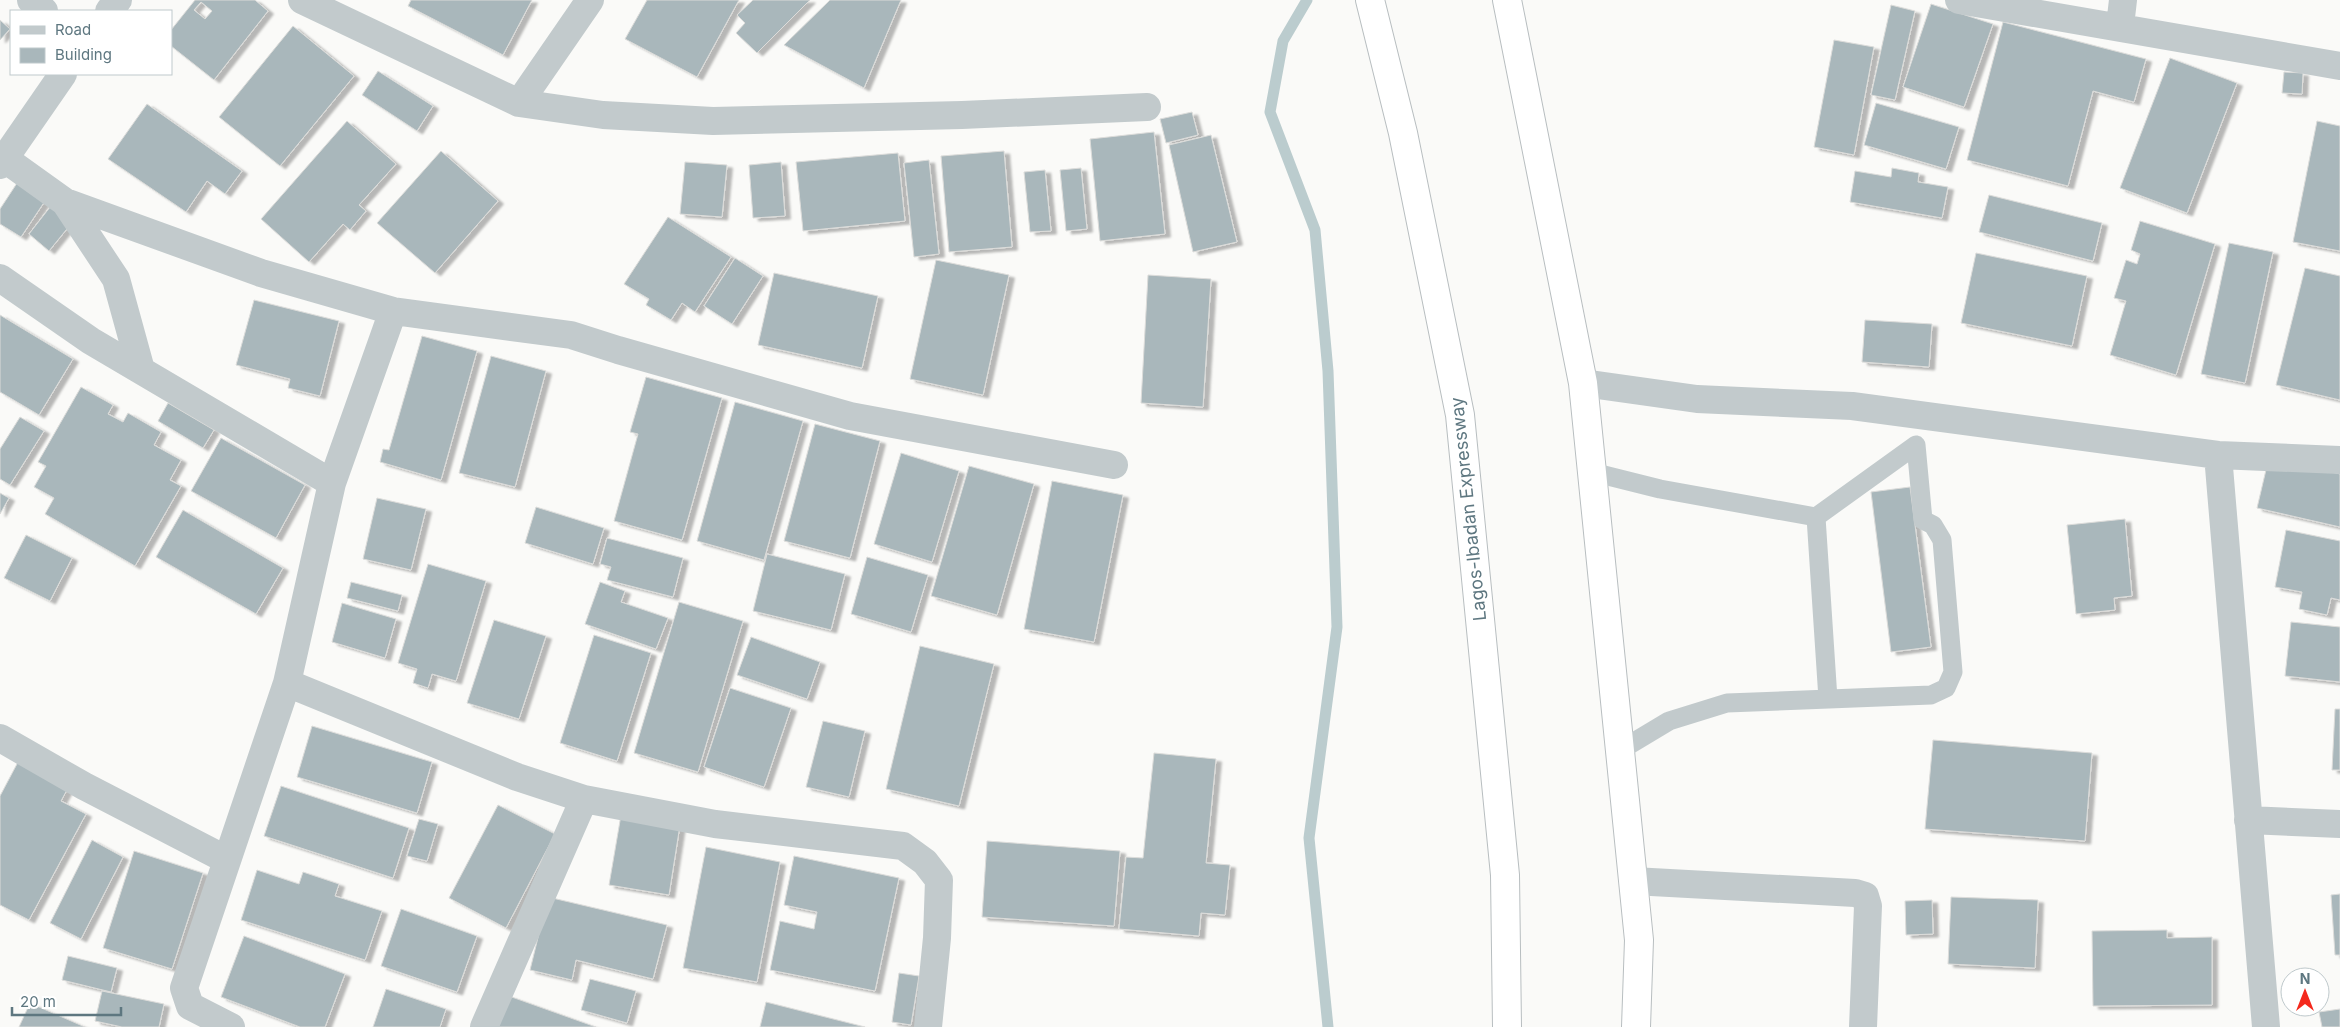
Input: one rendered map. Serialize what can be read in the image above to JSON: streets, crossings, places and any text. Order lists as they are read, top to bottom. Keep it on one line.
{"streets":{"highway":["Lagos-Ibadan Expressway"]},"legend":["Road","Building"],"scale_bar":"20 m","north":"top"}
